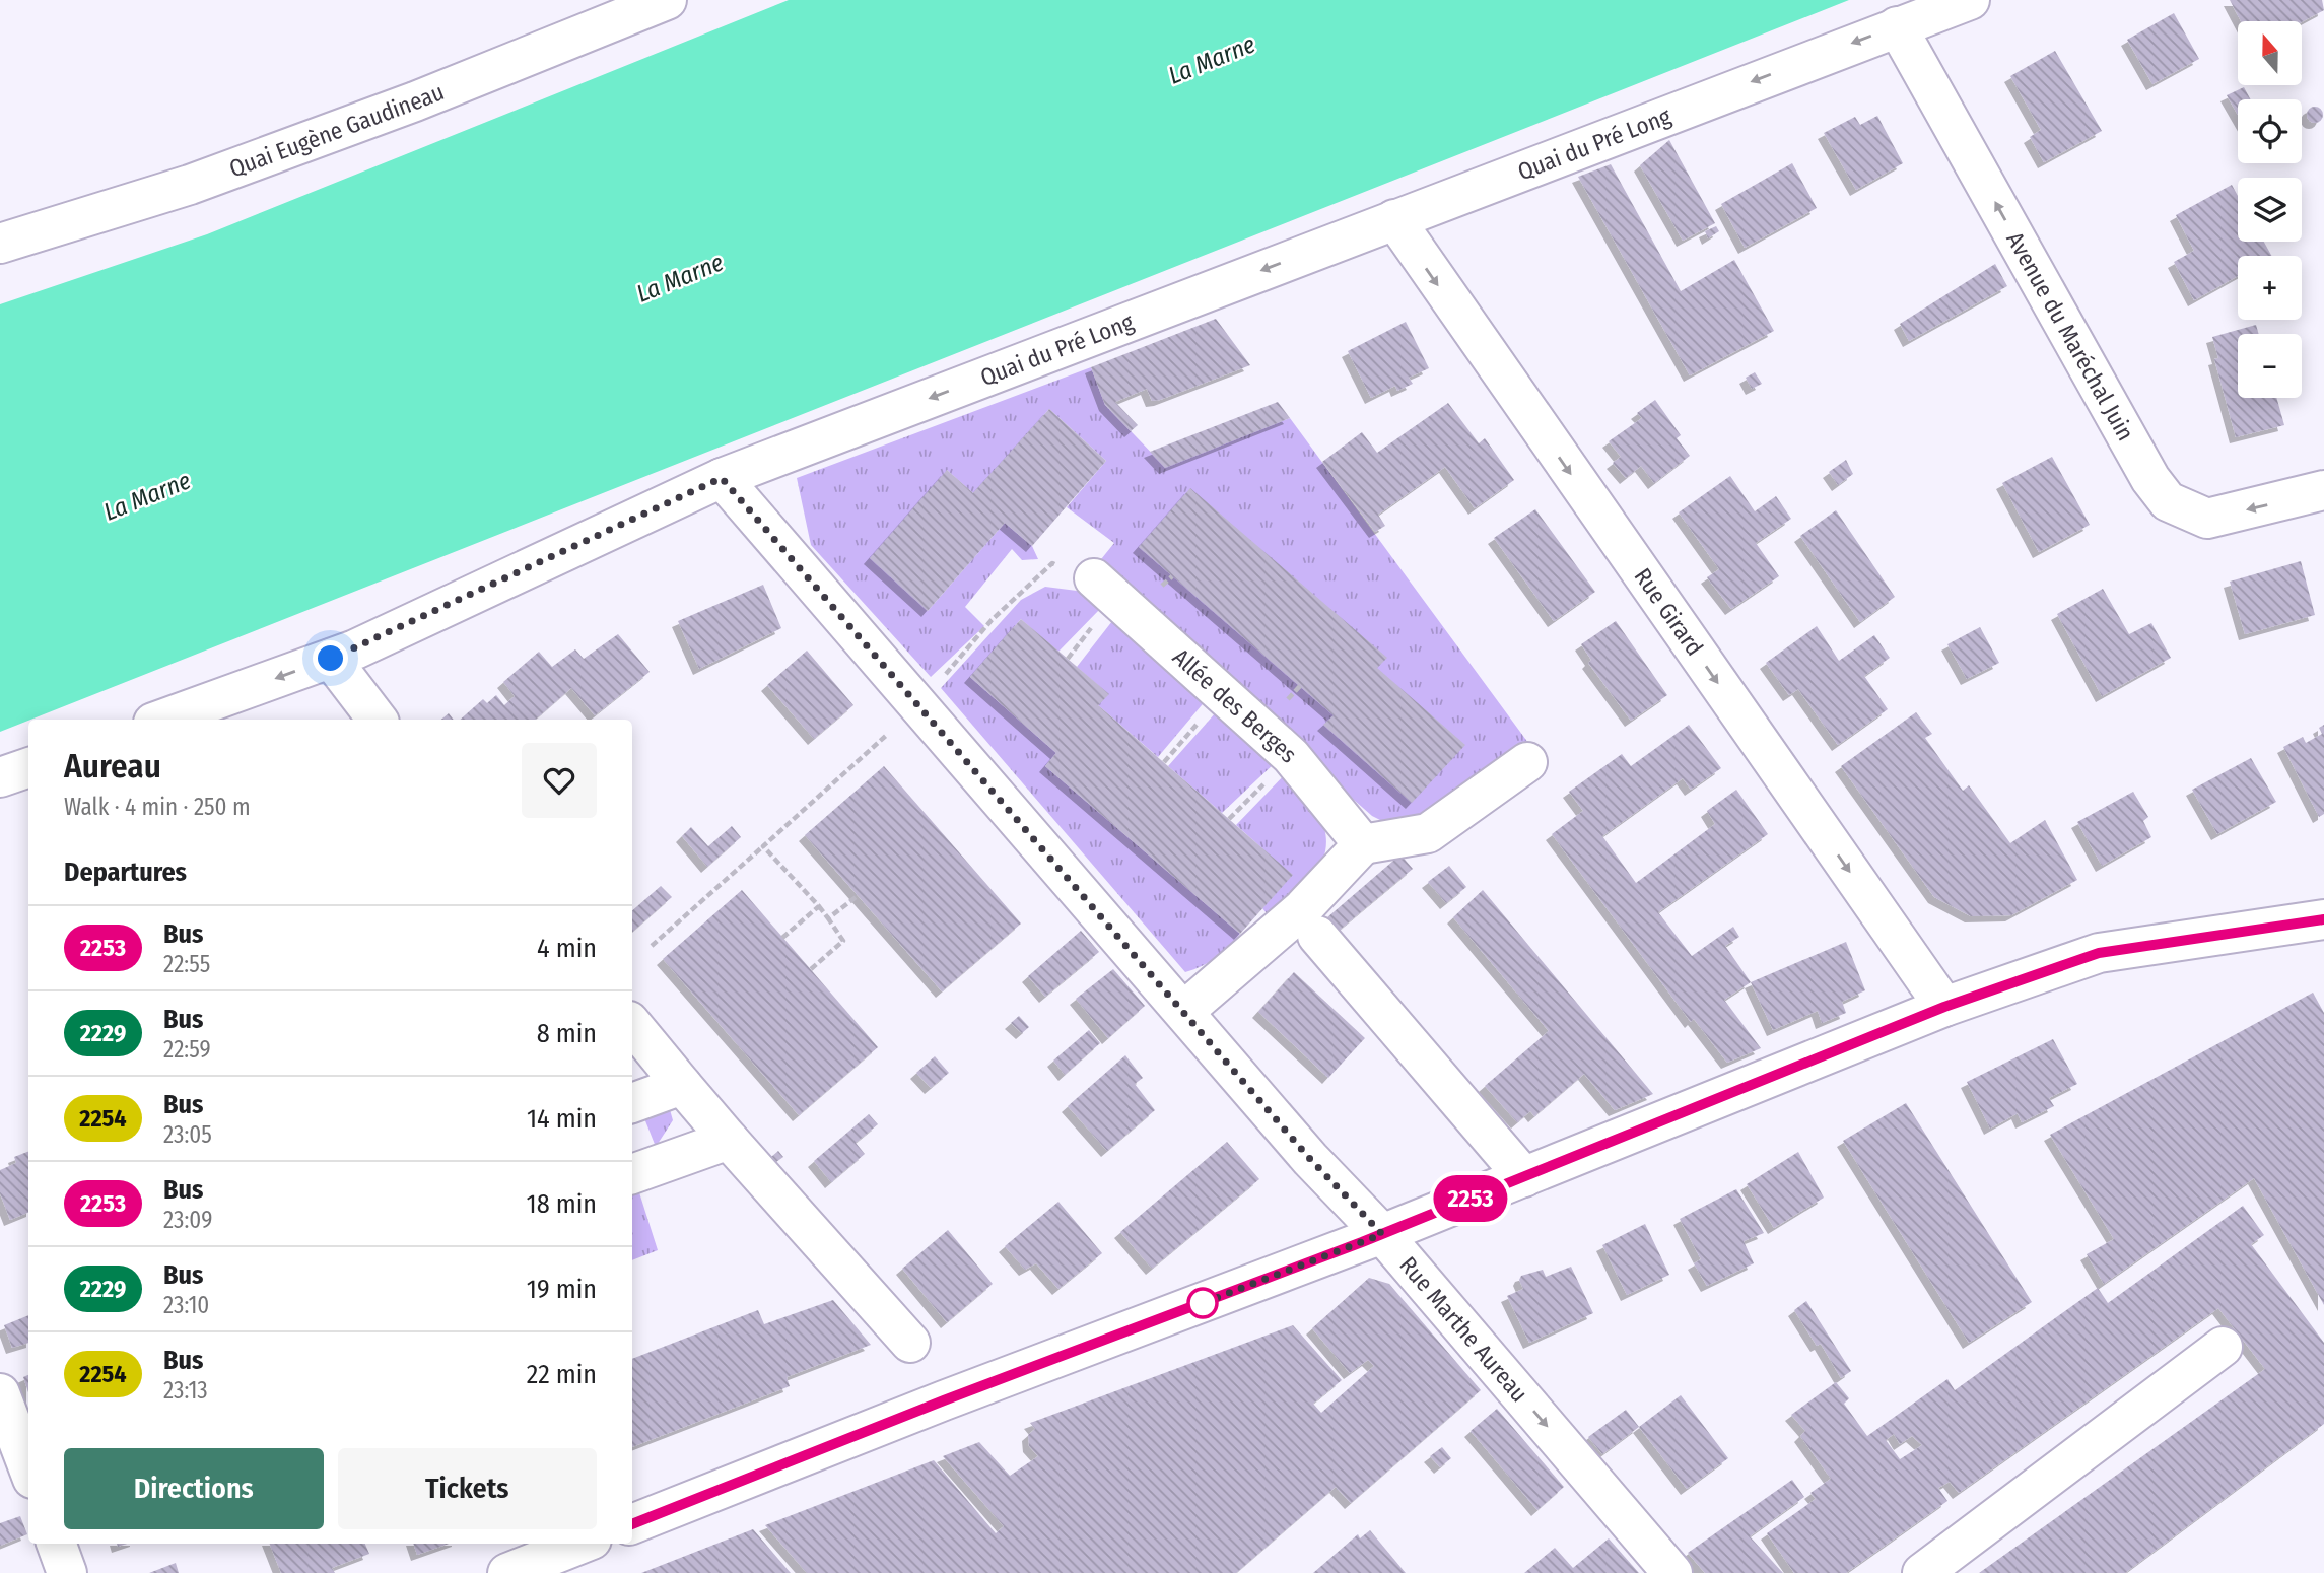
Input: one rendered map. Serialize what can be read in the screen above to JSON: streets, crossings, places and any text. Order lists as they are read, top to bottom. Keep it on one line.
{"streets":{"street":["Quai Eugène Gaudineau","Quai du Pré Long","Avenue du Maréchal Juin","Rue Girard","Allée des Berges","Rue Marthe Aureau"]},"crossings":[["Quai du Pré Long","Avenue du Maréchal Juin"],["Quai du Pré Long","Rue Girard"],["Quai du Pré Long","Rue Marthe Aureau"]],"one_way":["Quai du Pré Long","Avenue du Maréchal Juin","Rue Girard"],"water":["La Marne"],"lines":["bus line 2253"],"north":"top","page":{"on_map":"2253","map_buttons":["+","−"],"heading":[["Aureau","Walk · 4 min · 250 m"],"Departures"],"list":[{"mark":"2253","name":"Bus","note":"22:55","value":"4 min"},{"mark":"2229","name":"Bus","note":"22:59","value":"8 min"},{"mark":"2254","name":"Bus","note":"23:05","value":"14 min"},{"mark":"2253","name":"Bus","note":"23:09","value":"18 min"},{"mark":"2229","name":"Bus","note":"23:10","value":"19 min"},{"mark":"2254","name":"Bus","note":"23:13","value":"22 min"}],"buttons":["Directions","Tickets"]}}
